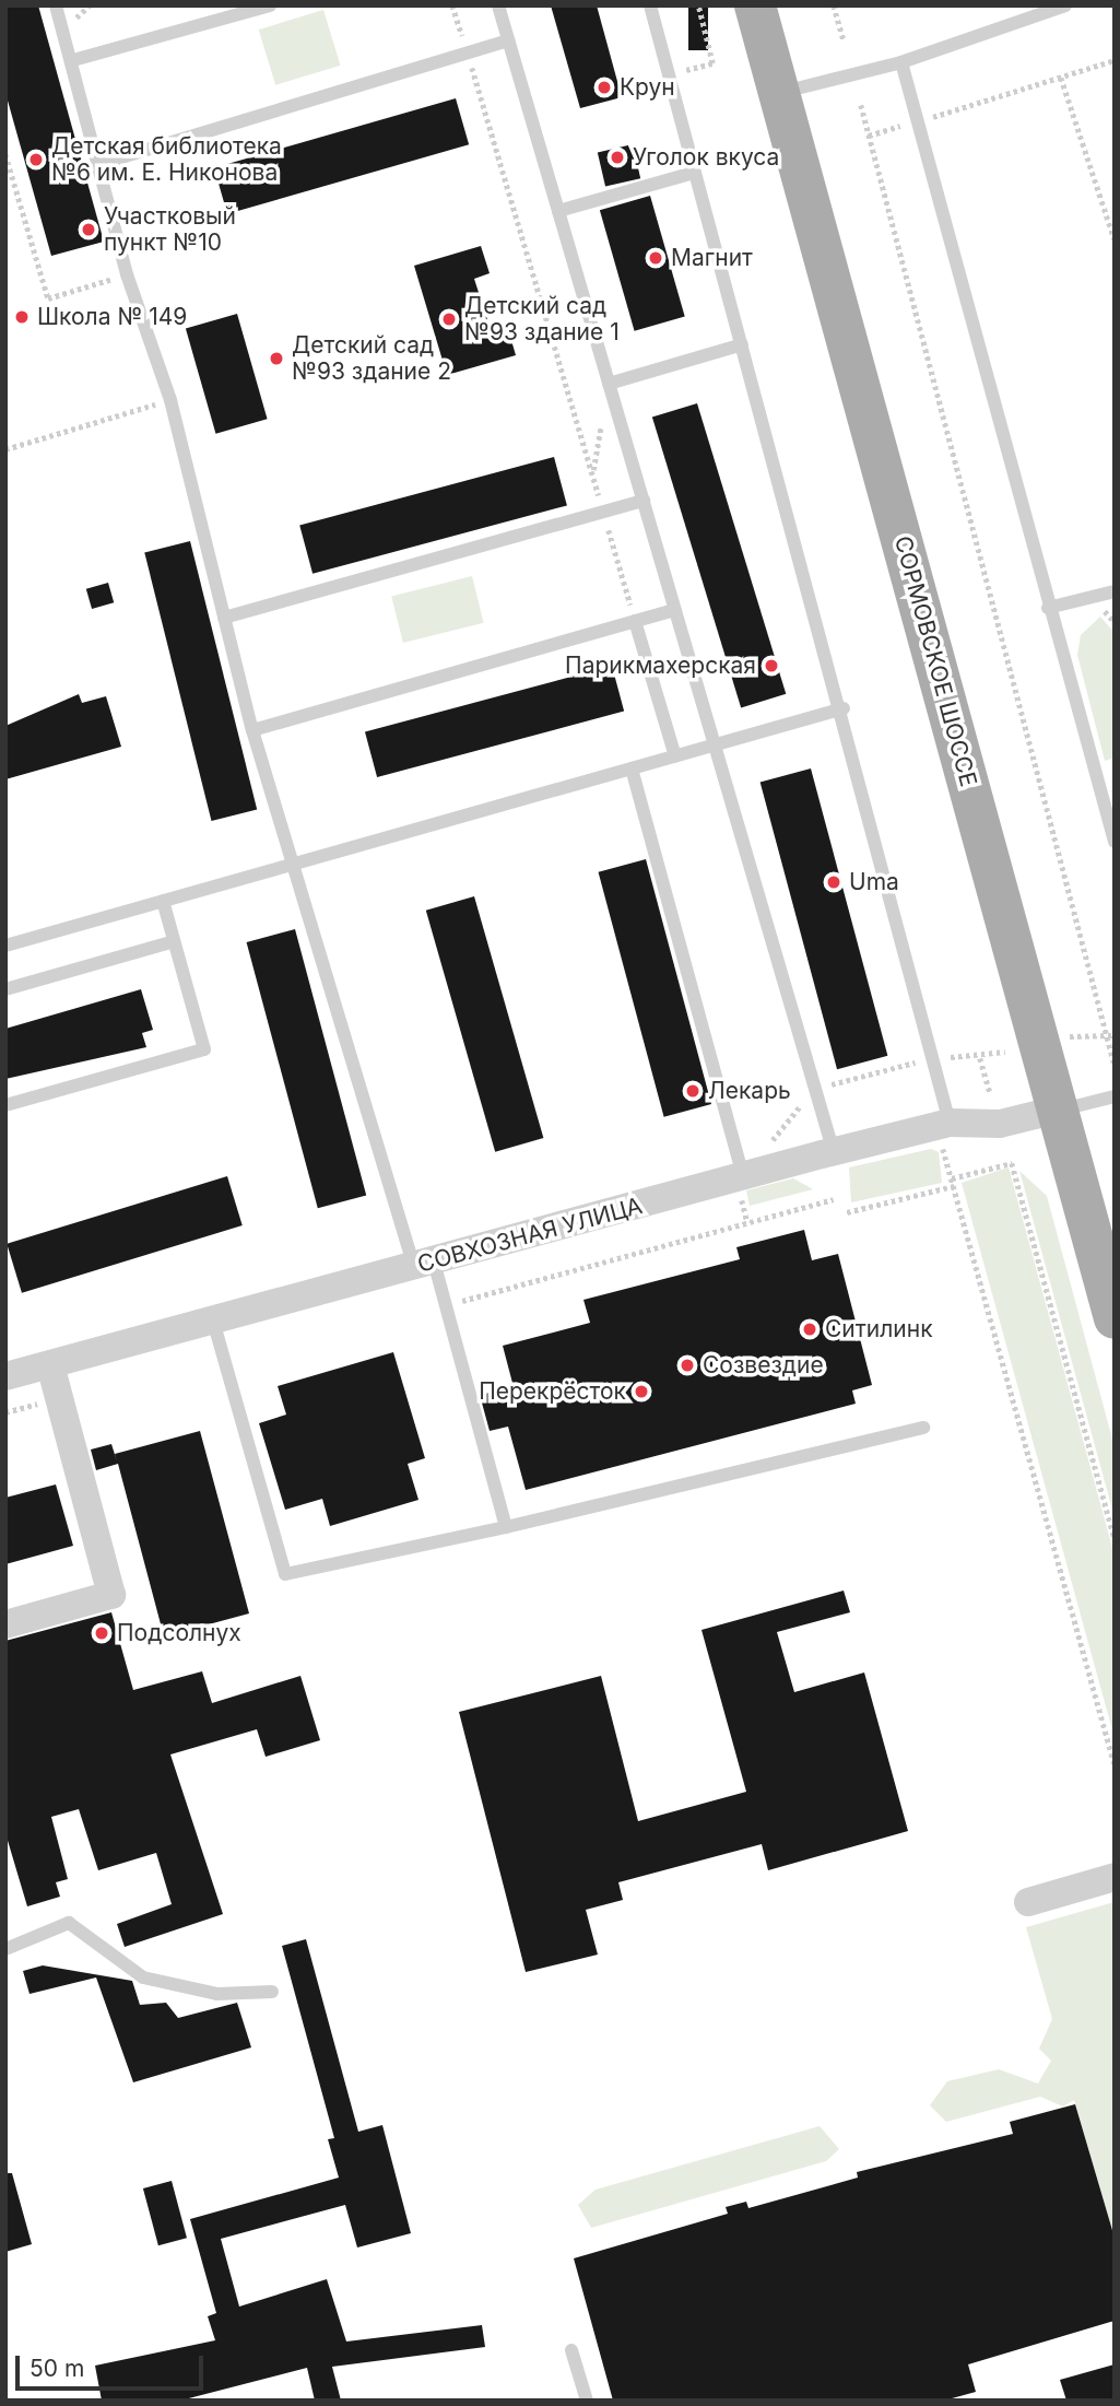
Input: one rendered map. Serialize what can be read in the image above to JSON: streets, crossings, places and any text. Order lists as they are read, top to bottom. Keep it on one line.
{"streets":{"main road":["СОРМОВСКОЕ ШОССЕ"],"street":["СОВХОЗНАЯ УЛИЦА"]},"crossings":[["СОРМОВСКОЕ ШОССЕ","СОВХОЗНАЯ УЛИЦА"]],"places":["Крун","Уголок вкуса","Детская библиотека №6 им. Е. Никонова","Участковый пункт №10","Магнит","Школа № 149","Детский сад №93 здание 1","Детский сад №93 здание 2","Парикмахерская","Uma","Лекарь","Ситилинк","Созвездие","Перекрёсток","Подсолнух"],"scale_bar":"50 m"}
